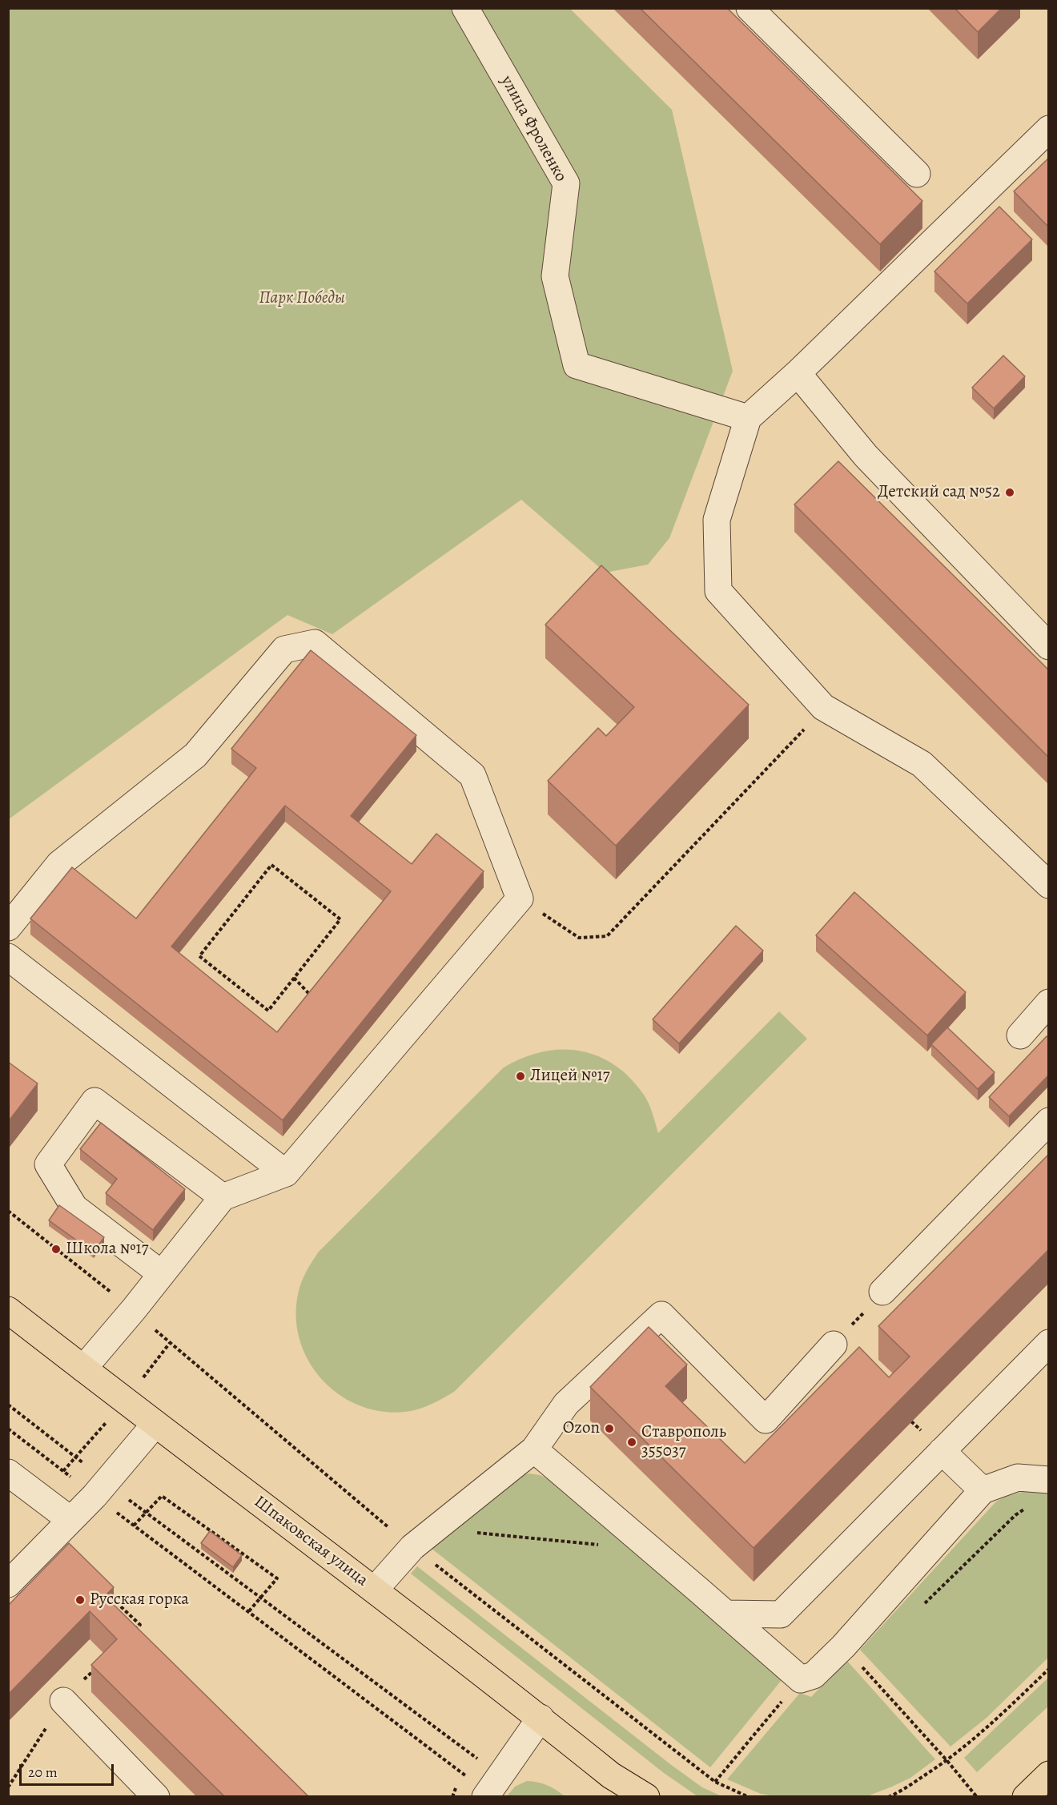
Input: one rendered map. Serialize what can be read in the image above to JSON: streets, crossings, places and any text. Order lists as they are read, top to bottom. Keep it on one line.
{"streets":{"main road":["Шпаковская улица"],"street":["улица Фроленко"]},"parks":["Парк Победы"],"places":["Детский сад №52","Лицей №17","Школа №17","Ozon","Ставрополь 355037","Русская горка"],"scale_bar":"20 m"}
